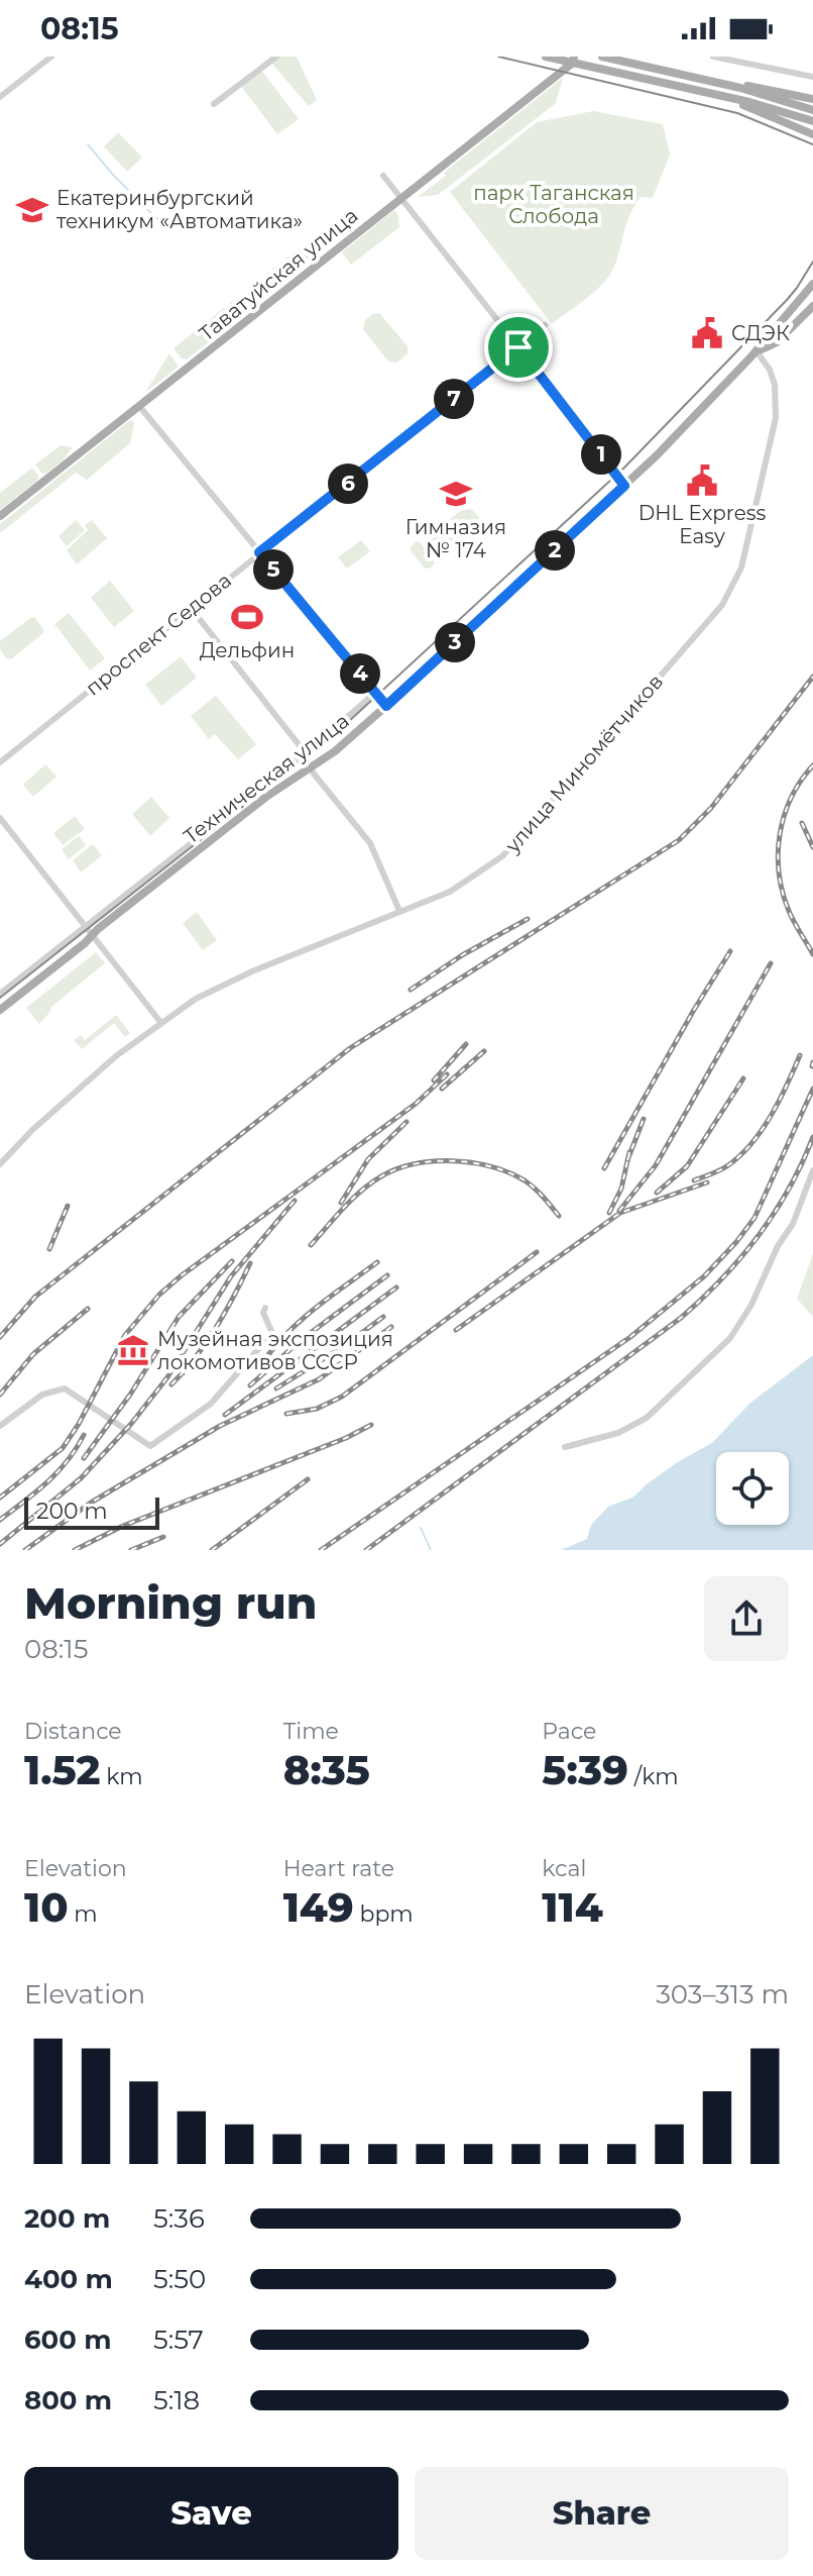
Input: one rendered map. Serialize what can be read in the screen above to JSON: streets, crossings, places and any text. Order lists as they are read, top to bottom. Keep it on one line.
{"streets":{"main road":["Таватуйская улица","Техническая улица"],"street":["проспект Седова","улица Миномётчиков"]},"crossings":[["улица Миномётчиков","Техническая улица"]],"parks":["парк Таганская Слобода"],"places":{"school or university":["Екатеринбургский техникум «Автоматика»","Гимназия № 174"],"public building":["СДЭК","DHL Express Easy"],"sports":["Дельфин"],"museum":["Музейная экспозиция локомотивов СССР"]},"scale_bar":"200 m","page":{"status":"08:15","pins":["7","1","6","2","5","3","4"],"scale":"200 m","heading":["Morning run","08:15"],"stats":[["Distance","1.52 km"],["Time","8:35"],["Pace","5:39 /km"],["Elevation","10 m"],["Heart rate","149 bpm"],["kcal","114"]],"chart":["Elevation","303–313 m"],"list":[{"name":"200 m","note":"5:36"},{"name":"400 m","note":"5:50"},{"name":"600 m","note":"5:57"},{"name":"800 m","note":"5:18"}],"buttons":["Save","Share"]}}
